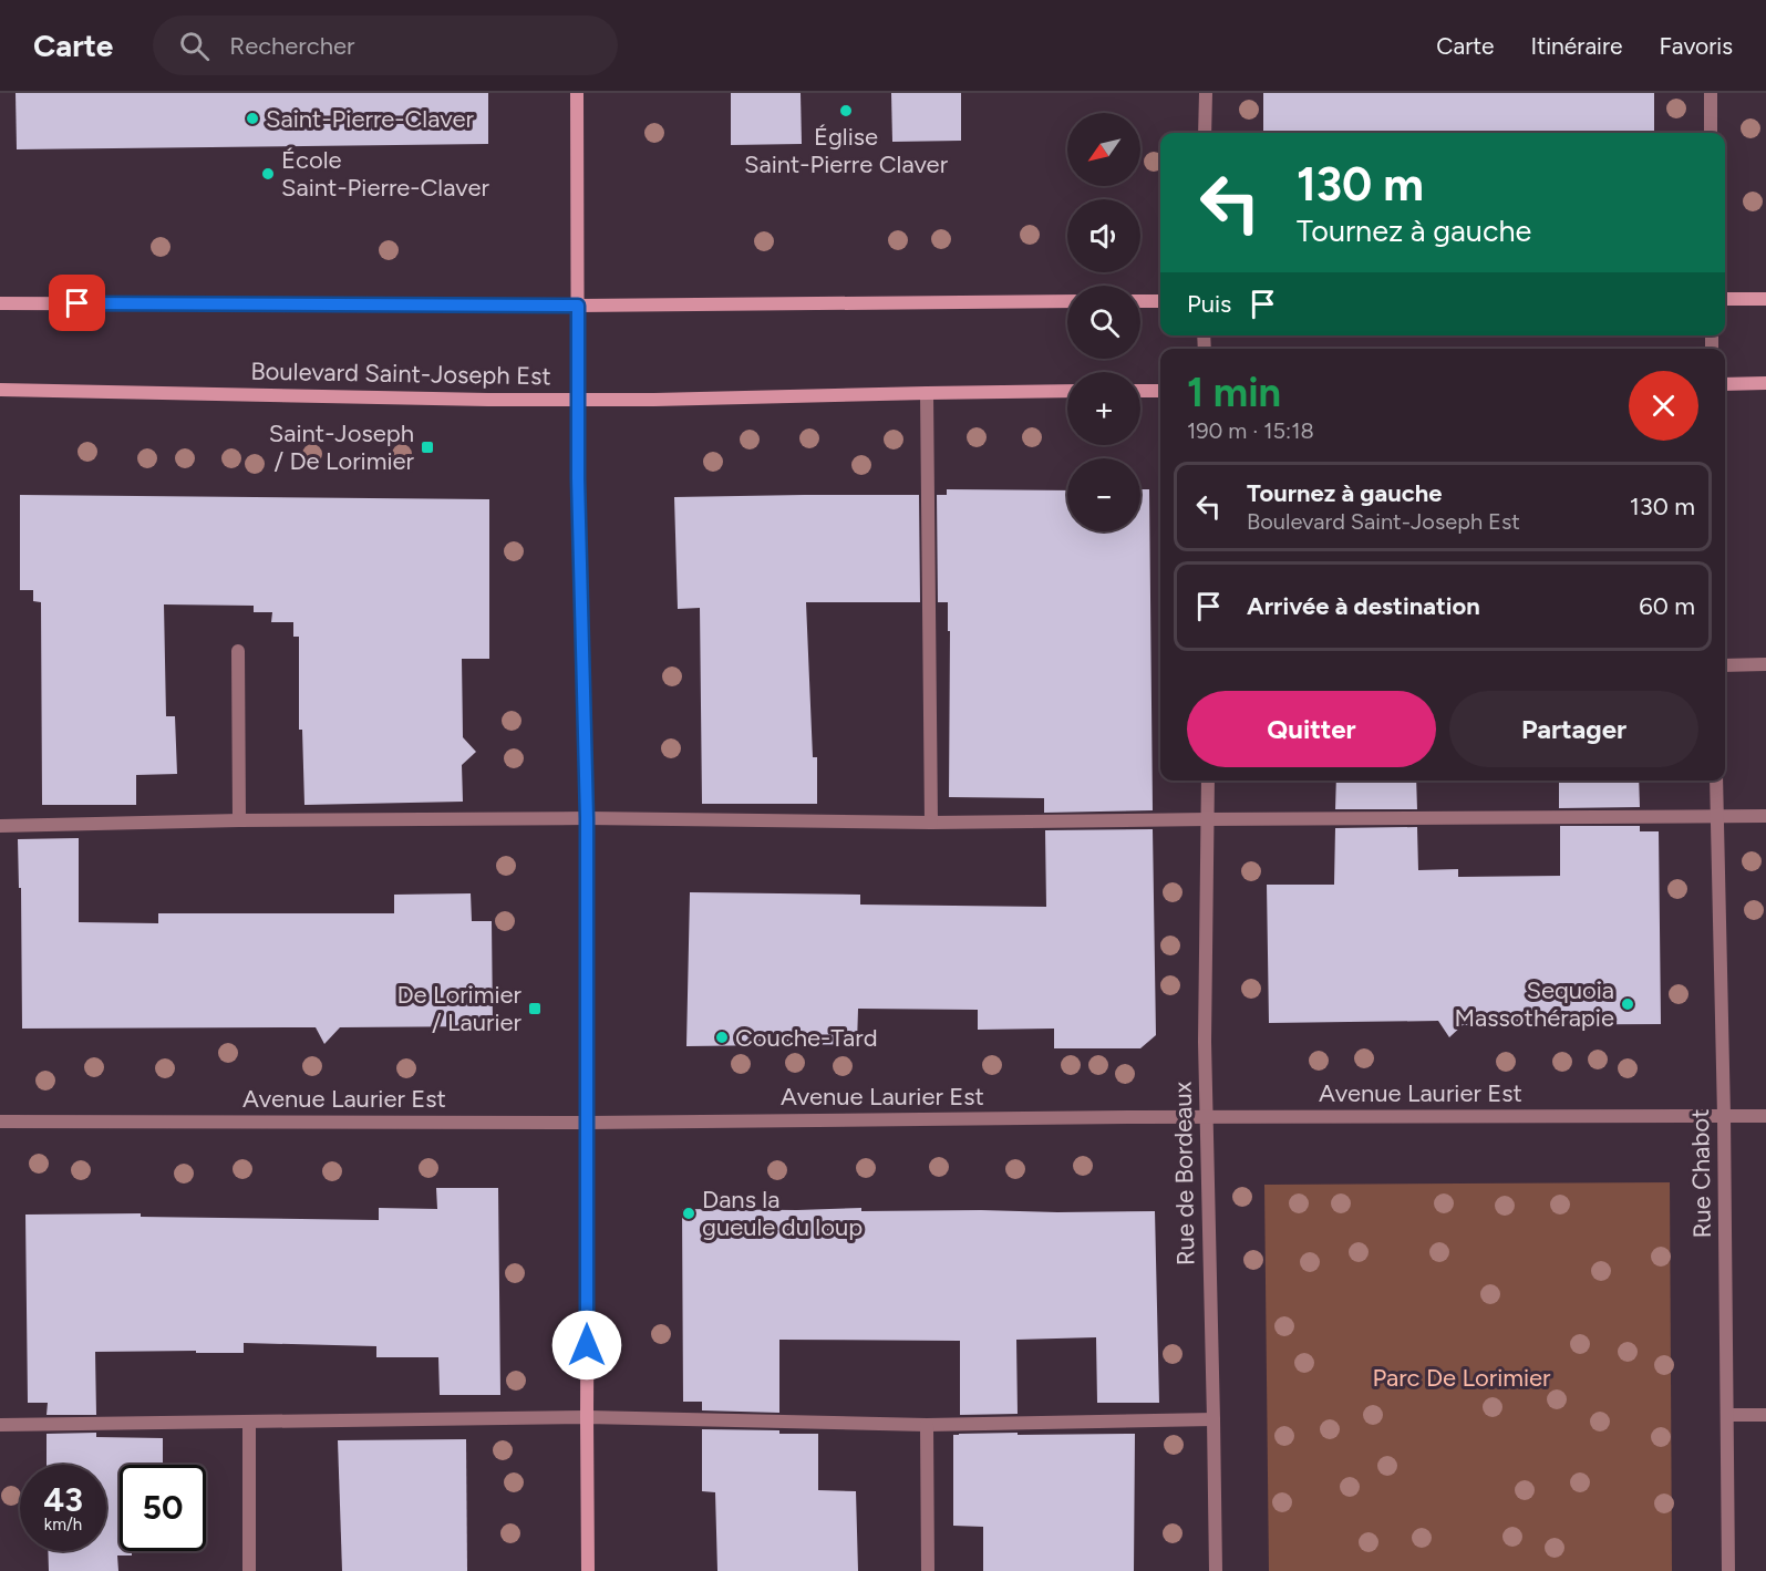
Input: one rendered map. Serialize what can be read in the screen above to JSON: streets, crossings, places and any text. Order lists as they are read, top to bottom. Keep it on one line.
{"streets":{"main road":["Boulevard Saint-Joseph Est"],"street":["Avenue Laurier Est","Rue de Bordeaux","Rue Chabot"]},"crossings":[["Avenue Laurier Est","Rue de Bordeaux"],["Avenue Laurier Est","Rue Chabot"]],"parks":["Parc De Lorimier"],"places":{"other":["Église Saint-Pierre Claver","Saint-Pierre-Claver","École Saint-Pierre-Claver","Sequoia Massothérapie","Couche-Tard","Dans la gueule du loup"],"transit":["Saint-Joseph / De Lorimier","De Lorimier / Laurier"]},"north":"bottom left","page":{"header":"Carte","search":"Rechercher","nav":["Carte","Itinéraire","Favoris"],"map_buttons":["+","−"],"turn":["130 m","Tournez à gauche"],"then":"Puis","heading":["1 min","190 m · 15:18"],"list":[{"name":"Tournez à gauche","note":"Boulevard Saint-Joseph Est","value":"130 m"},{"name":"Arrivée à destination","value":"60 m"}],"buttons":["Quitter","Partager"],"speed":"43 km/h","limit":"50"}}
